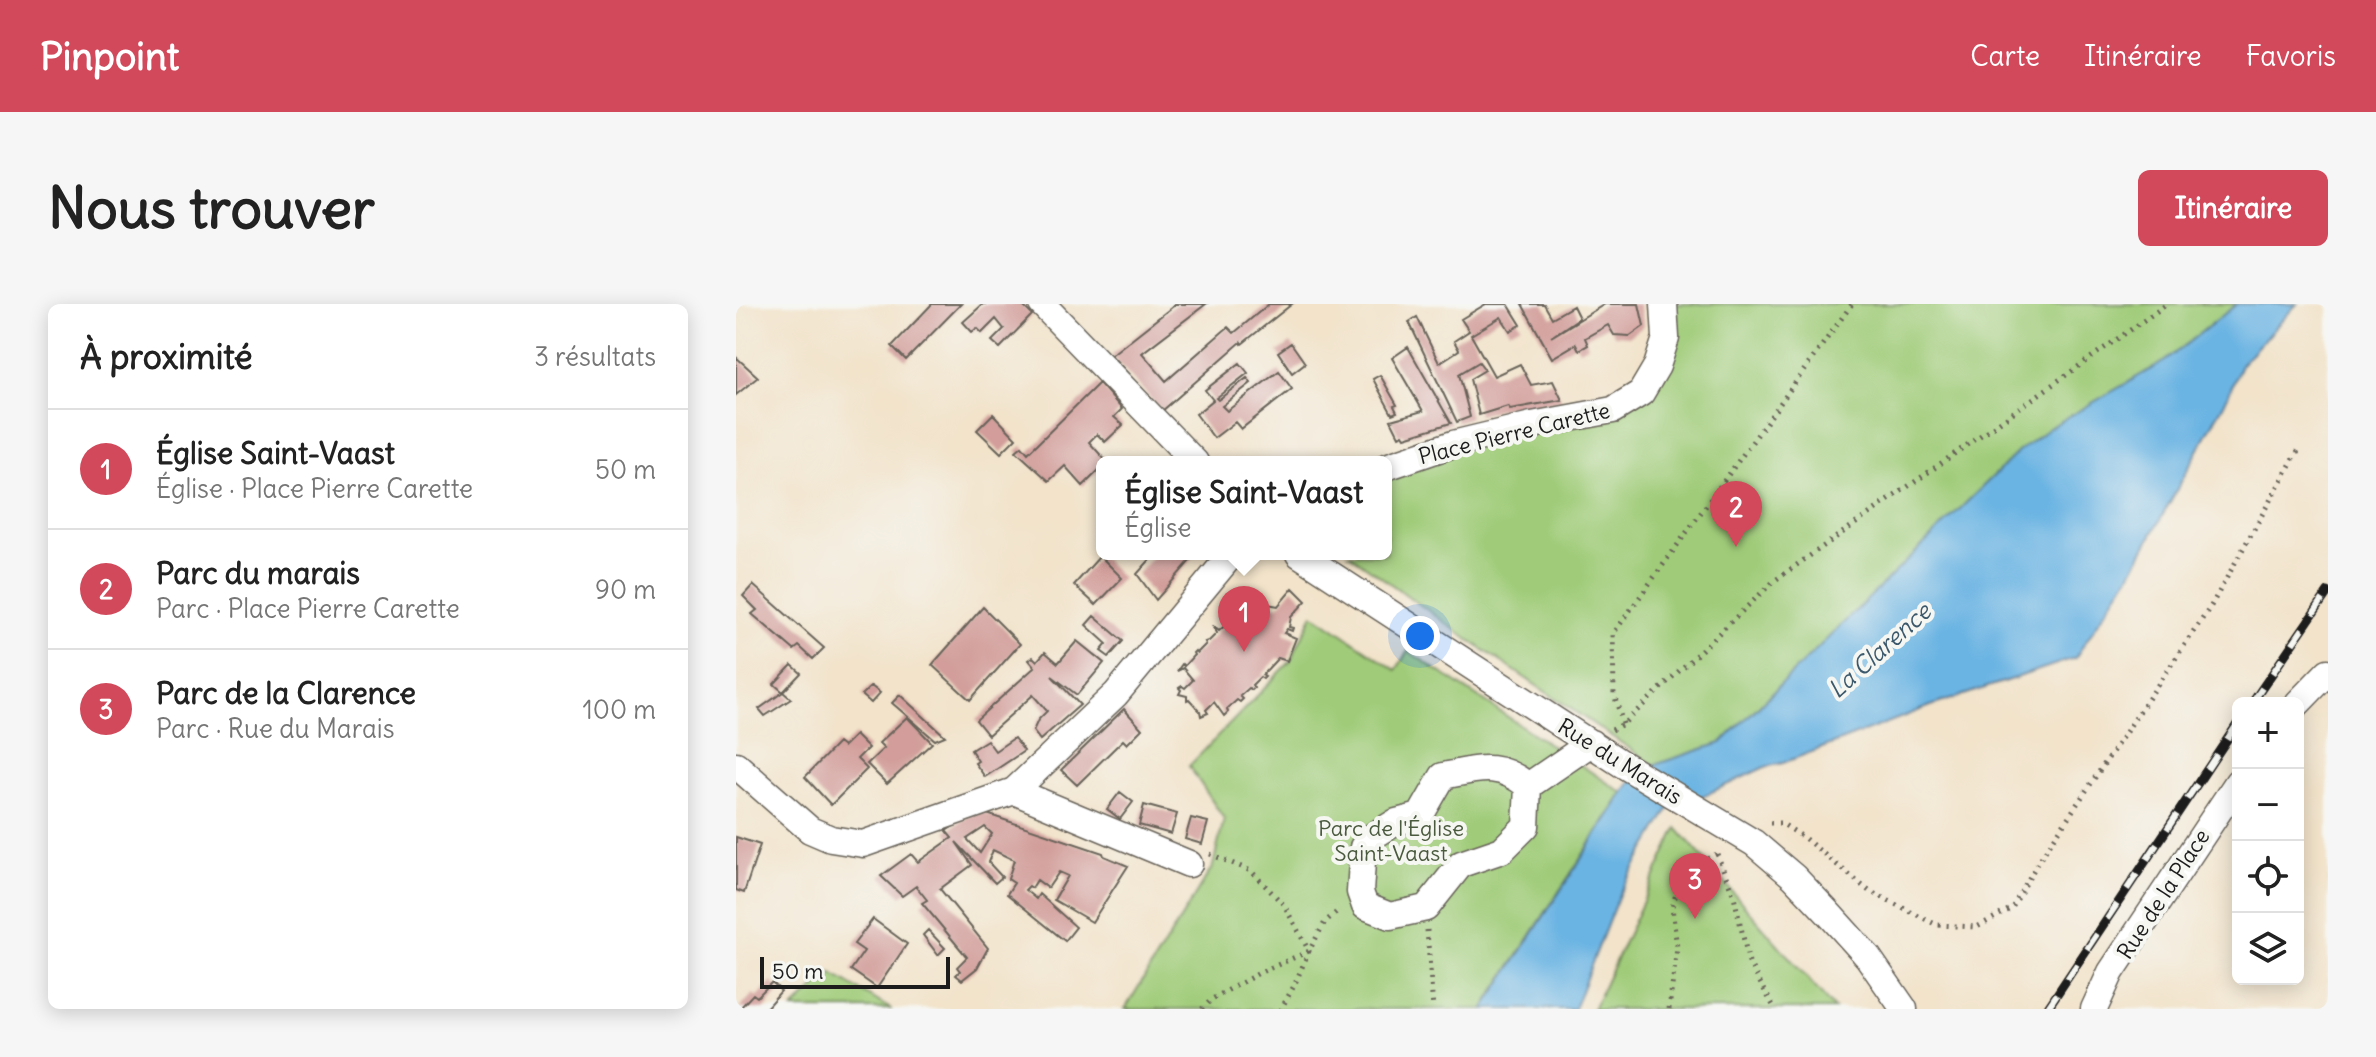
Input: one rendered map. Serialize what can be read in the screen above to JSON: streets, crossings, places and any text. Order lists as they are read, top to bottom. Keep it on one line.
{"streets":{"street":["Place Pierre Carette","Rue du Marais","Rue de la Place"]},"water":["La Clarence"],"parks":["Parc de l'Église Saint-Vaast"],"scale_bar":"50 m","page":{"header":"Pinpoint","nav":["Carte","Itinéraire","Favoris"],"buttons":"Itinéraire","title":"Nous trouver","heading":["À proximité","3 résultats"],"list":[{"mark":"1","name":"Église Saint-Vaast","note":"Église · Place Pierre Carette","value":"50 m"},{"mark":"2","name":"Parc du marais","note":"Parc · Place Pierre Carette","value":"90 m"},{"mark":"3","name":"Parc de la Clarence","note":"Parc · Rue du Marais","value":"100 m"}],"popup":["Église Saint-Vaast","Église"],"pins":["2","1","3"],"map_buttons":["+","−"],"scale":"50 m"}}
